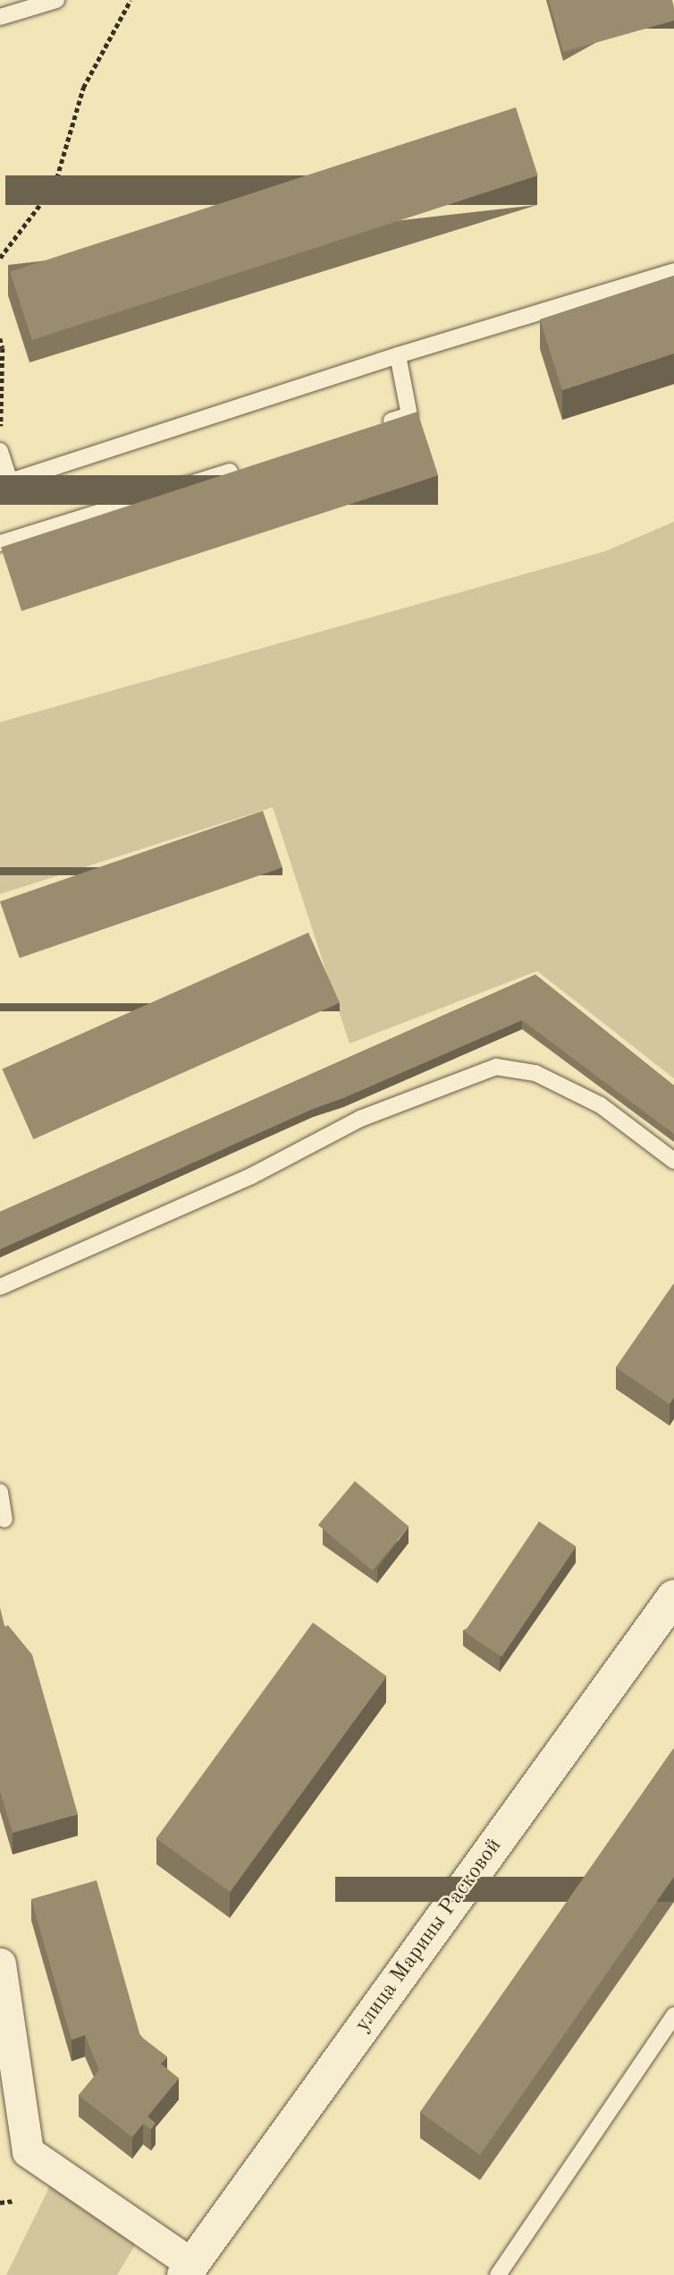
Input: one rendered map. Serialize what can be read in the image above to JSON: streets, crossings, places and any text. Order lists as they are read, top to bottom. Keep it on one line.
{"streets":{"main road":["улица Марины Расковой"]}}
